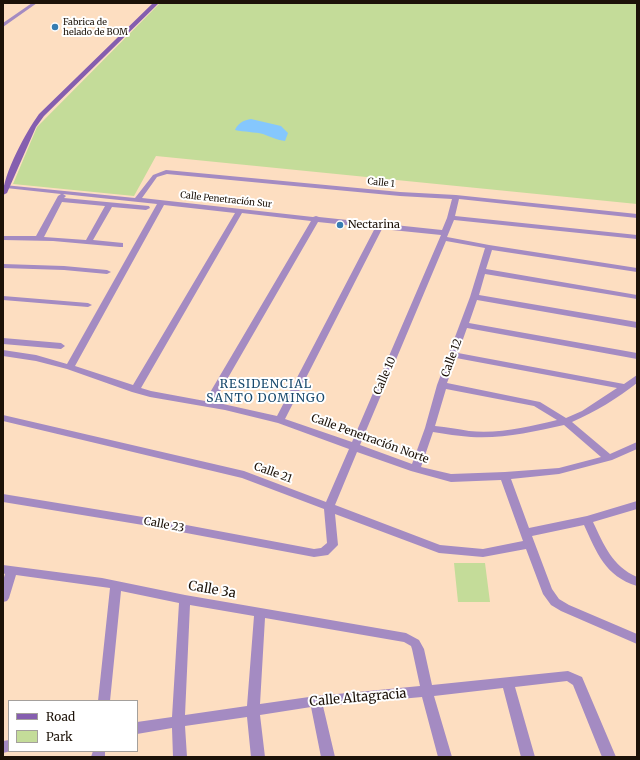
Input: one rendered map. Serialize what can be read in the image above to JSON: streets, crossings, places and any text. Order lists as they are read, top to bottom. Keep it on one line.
{"streets":{"street":["Calle 1","Calle Penetración Sur","Calle 12","Calle 10","Calle Penetración Norte","Calle 21","Calle 23","Calle 3a","Calle Altagracia"]},"crossings":[["Calle 1","Calle Penetración Sur"],["Calle 1","Calle 10"],["Calle Penetración Sur","Calle 12"],["Calle Penetración Sur","Calle 10"],["Calle 12","Calle Penetración Norte"],["Calle 10","Calle Penetración Norte"],["Calle 10","Calle 21"],["Calle 10","Calle 23"],["Calle 3a","Calle Altagracia"]],"districts":["RESIDENCIAL SANTO DOMINGO"],"places":["Fabrica de helado de BOM","Nectarina"],"legend":["Road","Park"]}
